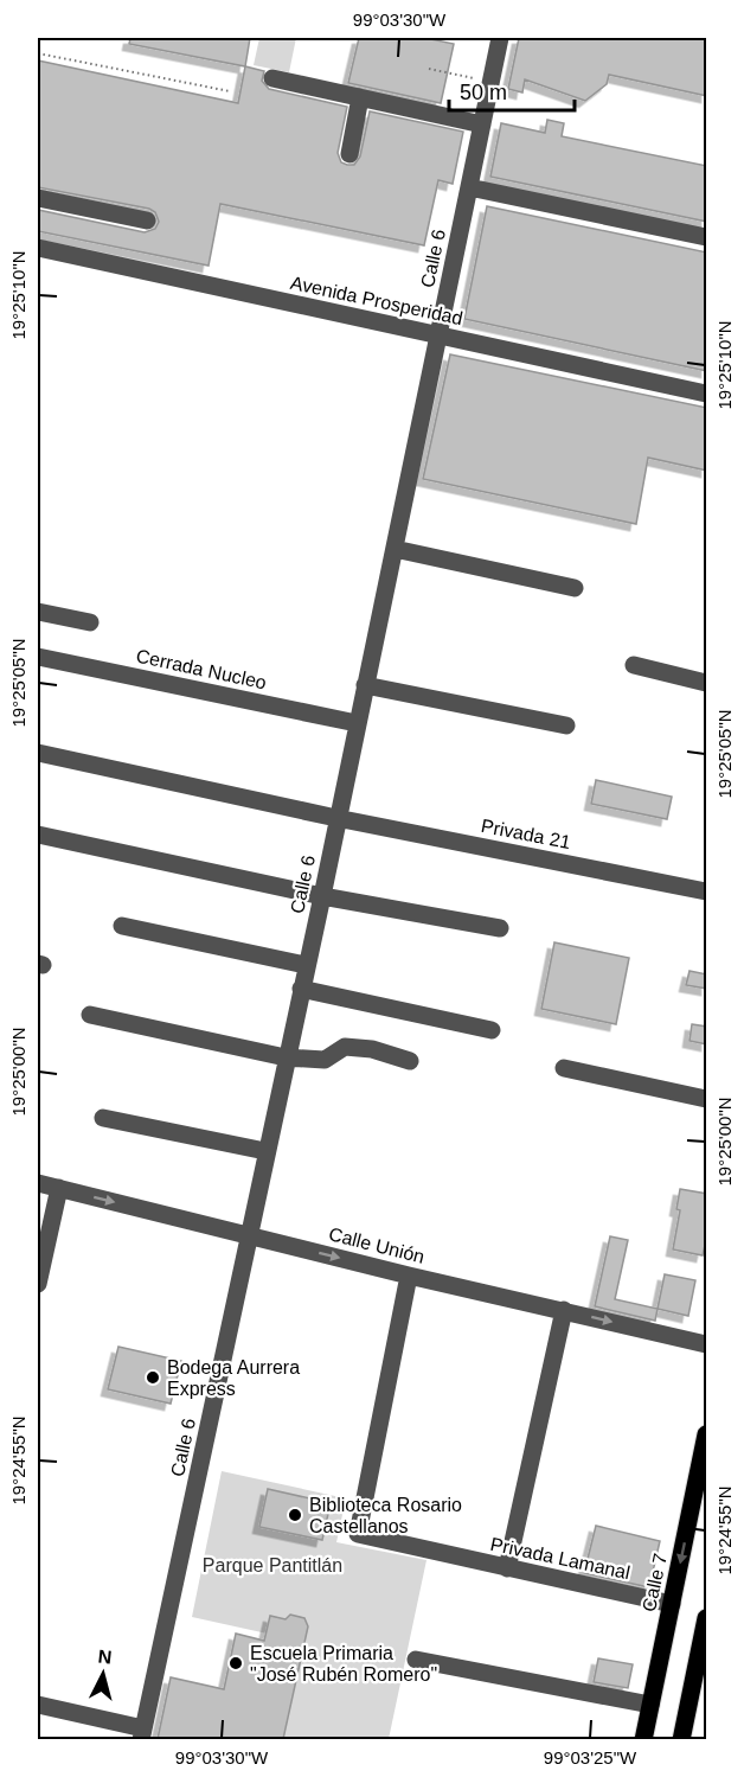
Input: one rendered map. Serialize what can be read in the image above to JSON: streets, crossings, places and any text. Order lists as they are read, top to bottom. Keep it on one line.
{"streets":{"main road":["Calle 7"],"street":["Calle 6","Avenida Prosperidad","Cerrada Nucleo","Privada 21","Calle Unión","Privada Lamanal"]},"crossings":[["Calle 6","Avenida Prosperidad"],["Calle 6","Cerrada Nucleo"],["Calle 6","Privada 21"],["Calle 6","Calle Unión"],["Calle Unión","Privada Lamanal"],["Privada Lamanal","Calle 7"]],"one_way":["Calle 7"],"parks":["Parque Pantitlán"],"places":["Bodega Aurrera Express","Biblioteca Rosario Castellanos","Escuela Primaria \"José Rubén Romero\""],"scale_bar":"50 m","north":"top","coordinates":["99°03'30\"W","19°25'10\"N","19°25'05\"N","19°25'00\"N","19°24'55\"N","99°03'25\"W"]}
